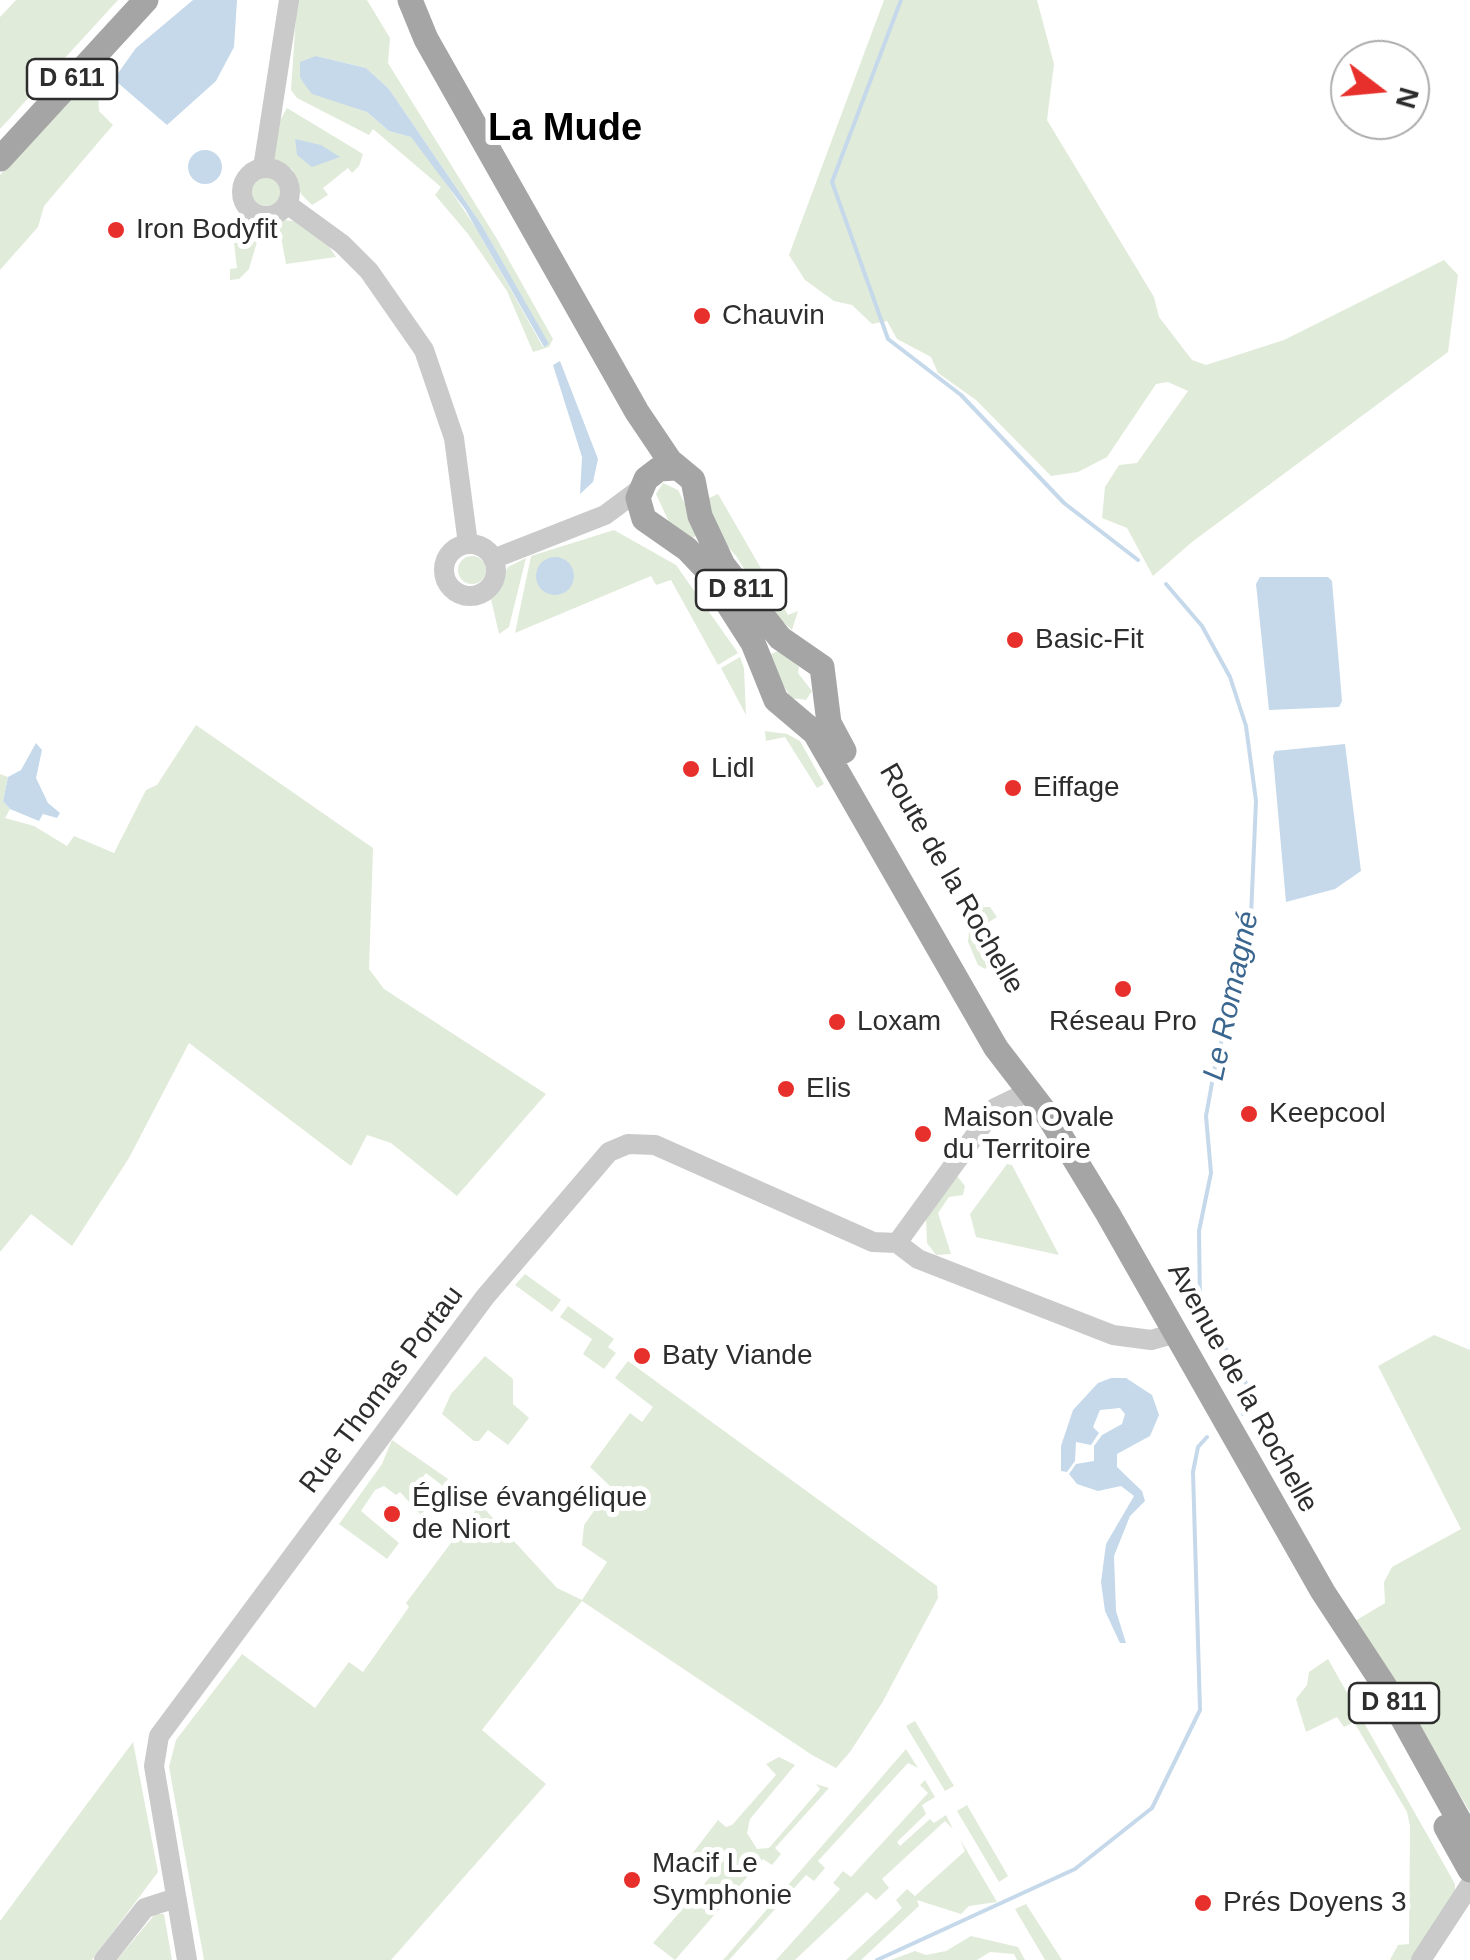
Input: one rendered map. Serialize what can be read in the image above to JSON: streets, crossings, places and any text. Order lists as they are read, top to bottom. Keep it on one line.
{"streets":{"main road":["D 611","D 811","Route de la Rochelle","Avenue de la Rochelle"],"street":["Rue Thomas Portau"]},"crossings":[["Route de la Rochelle","Avenue de la Rochelle"],["Route de la Rochelle","Rue Thomas Portau"],["Avenue de la Rochelle","Rue Thomas Portau"]],"districts":["La Mude"],"water":["Le Romagné"],"places":["Iron Bodyfit","Chauvin","Basic-Fit","Lidl","Eiffage","Réseau Pro","Loxam","Elis","Keepcool","Maison Ovale du Territoire","Baty Viande","Église évangélique de Niort","Macif Le Symphonie","Prés Doyens 3"],"north":"right"}
